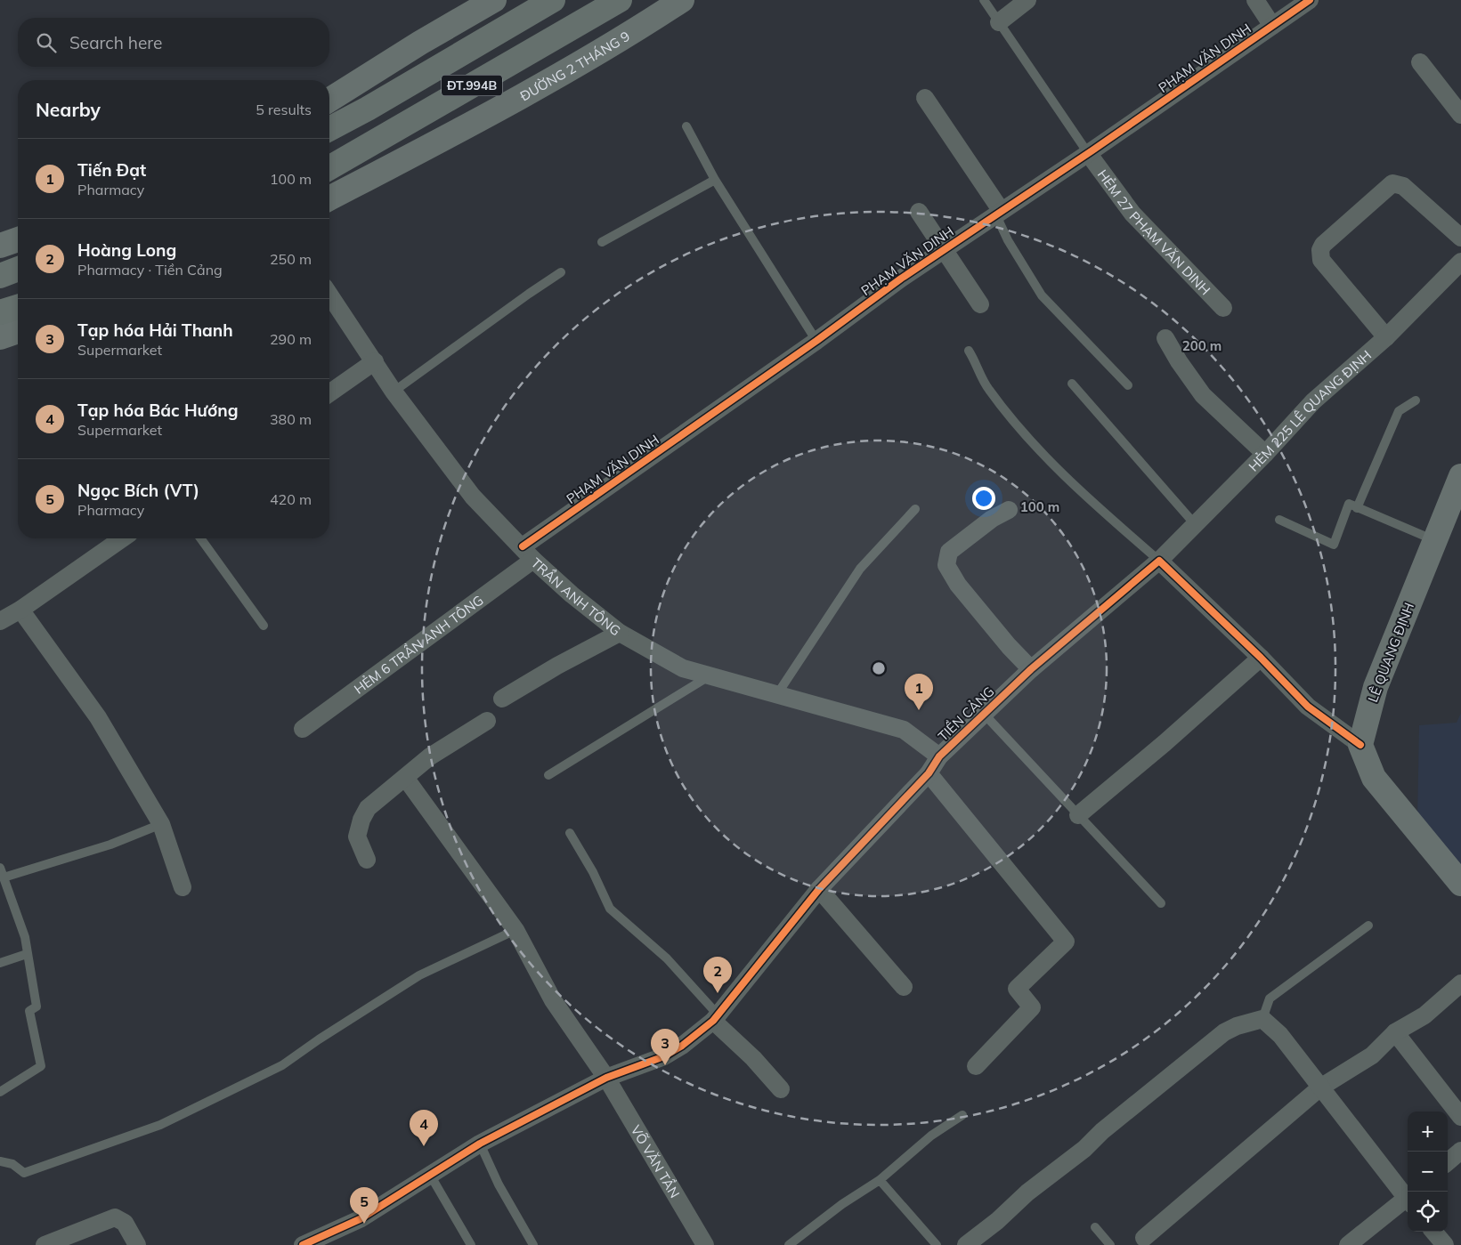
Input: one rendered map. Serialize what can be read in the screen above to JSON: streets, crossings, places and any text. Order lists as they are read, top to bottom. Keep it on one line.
{"streets":{"main road":["ĐƯỜNG 2 THÁNG 9","ĐT.994B","LÊ QUANG ĐỊNH"],"street":["PHẠM VĂN DINH","HẺM 27 PHẠM VĂN DINH","HẺM 225 LÊ QUANG ĐỊNH","TRẦN ANH TÔNG","HẺM 6 TRẦN ANH TÔNG","TIỀN CẢNG","VÕ VĂN TẦN"]},"crossings":[["PHẠM VĂN DINH","HẺM 27 PHẠM VĂN DINH"],["PHẠM VĂN DINH","TRẦN ANH TÔNG"],["PHẠM VĂN DINH","HẺM 6 TRẦN ANH TÔNG"],["HẺM 225 LÊ QUANG ĐỊNH","TIỀN CẢNG"],["TRẦN ANH TÔNG","HẺM 6 TRẦN ANH TÔNG"],["TRẦN ANH TÔNG","TIỀN CẢNG"],["TIỀN CẢNG","VÕ VĂN TẦN"]],"page":{"search":"Search here","heading":["Nearby","5 results"],"list":[{"mark":"1","name":"Tiến Đạt","note":"Pharmacy","value":"100 m"},{"mark":"2","name":"Hoàng Long","note":"Pharmacy · Tiền Cảng","value":"250 m"},{"mark":"3","name":"Tạp hóa Hải Thanh","note":"Supermarket","value":"290 m"},{"mark":"4","name":"Tạp hóa Bác Hướng","note":"Supermarket","value":"380 m"},{"mark":"5","name":"Ngọc Bích (VT)","note":"Pharmacy","value":"420 m"}],"pins":["1","2","3","4","5"],"map_buttons":["+","−"]},"rings":["200 m","100 m"]}
